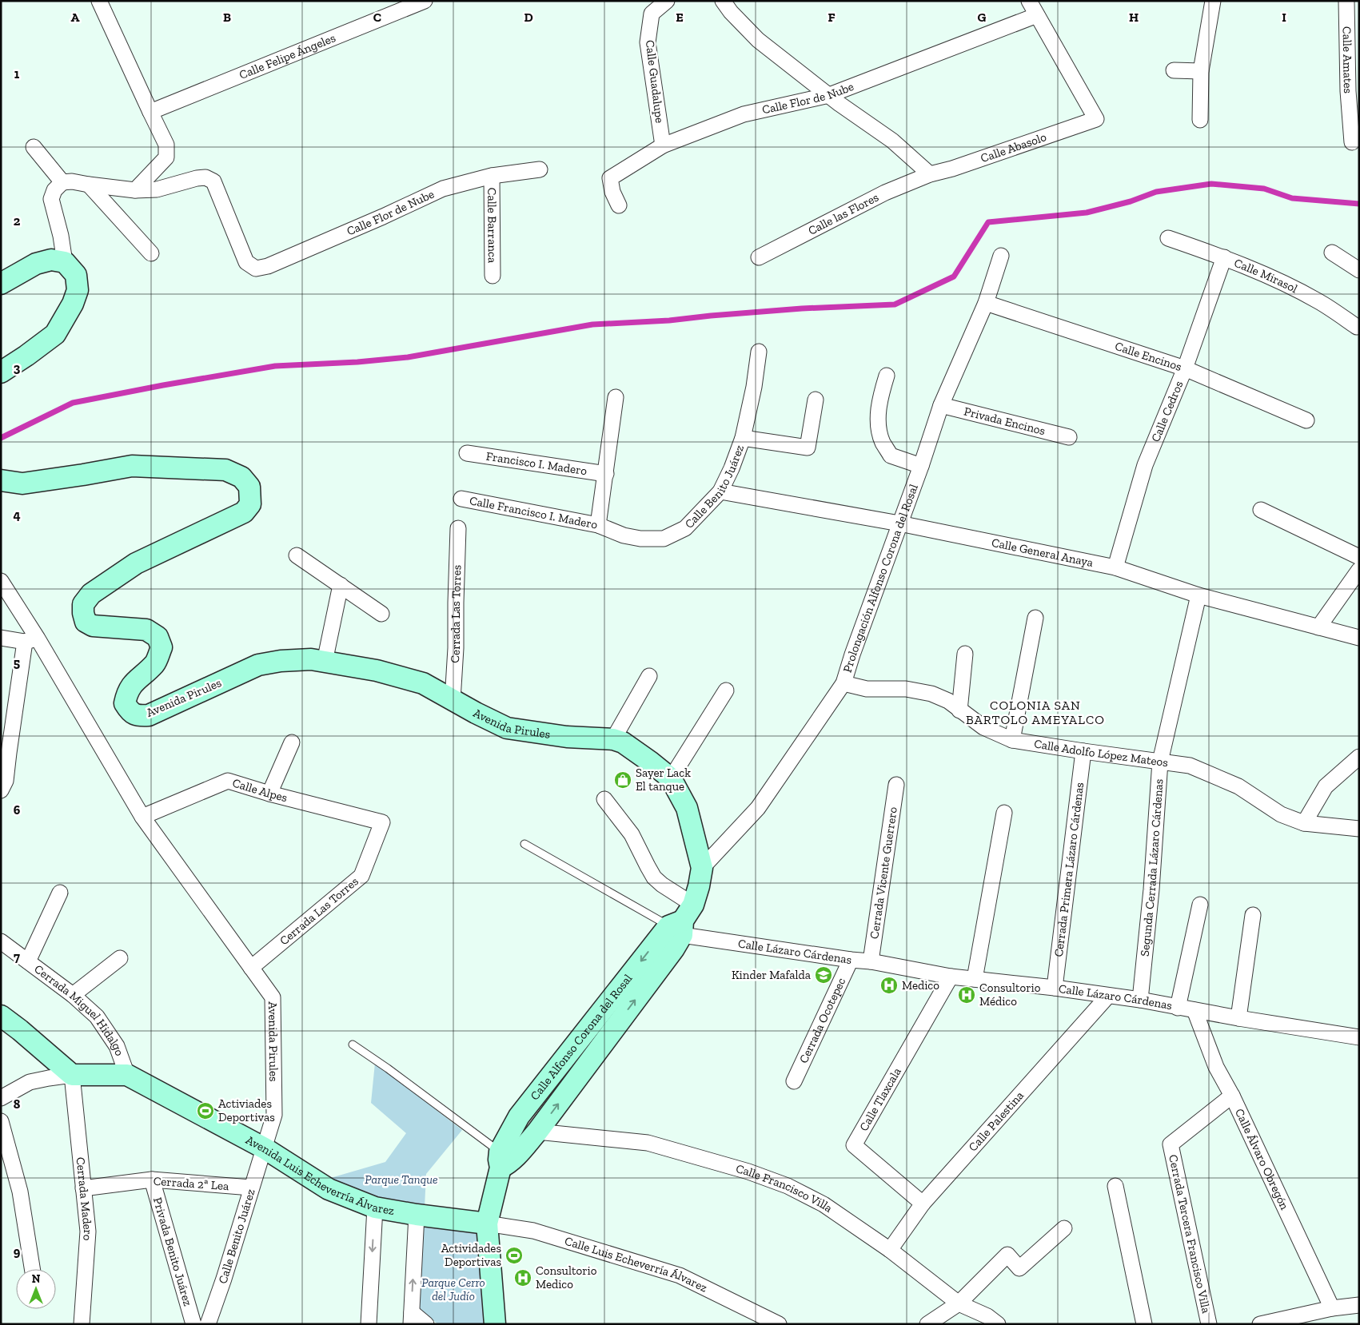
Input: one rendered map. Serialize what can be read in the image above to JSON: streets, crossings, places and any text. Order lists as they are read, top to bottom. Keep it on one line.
{"streets":{"street":["Calle Felipe Ángeles","Calle Amates","Calle Guadalupe","Calle Flor de Nube","Calle Abasolo","Calle las Flores","Calle Barranca","Calle Mirasol","Calle Encinos","Calle Cedros","Privada Encinos","Francisco I. Madero","Calle Benito Juárez","Calle Francisco I. Madero","Calle General Anaya","Prolongación Alfonso Corona del Rosal","Cerrada Las Torres","Avenida Pirules","Calle Adolfo López Mateos","Calle Alpes","Segunda Cerrada Lázaro Cárdenas","Cerrada Primera Lázaro Cárdenas","Cerrada Vicente Guerrero","Calle Lázaro Cárdenas","Cerrada Miguel Hidalgo","Cerrada Ocotepec","Calle Alfonso Corona del Rosal","Calle Tlaxcala","Calle Palestina","Calle Álvaro Obregón","Avenida Luis Echeverría Álvarez","Cerrada 2ª Lea","Calle Francisco Villa","Cerrada Madero","Cerrada Tercera Francisco Villa","Privada Benito Juárez","Calle Luis Echeverría Álvarez"]},"crossings":[["Calle Guadalupe","Calle Flor de Nube"],["Calle Flor de Nube","Calle Abasolo"],["Calle Flor de Nube","Calle Barranca"],["Calle Abasolo","Calle las Flores"],["Calle Mirasol","Calle Cedros"],["Calle Encinos","Calle Cedros"],["Calle Encinos","Prolongación Alfonso Corona del Rosal"],["Calle Cedros","Calle General Anaya"],["Privada Encinos","Prolongación Alfonso Corona del Rosal"],["Francisco I. Madero","Calle Francisco I. Madero"],["Calle Benito Juárez","Calle Francisco I. Madero"],["Calle Benito Juárez","Calle General Anaya"],["Calle Benito Juárez","Avenida Pirules"],["Calle Benito Juárez","Avenida Luis Echeverría Álvarez"],["Calle Benito Juárez","Cerrada 2ª Lea"],["Calle General Anaya","Prolongación Alfonso Corona del Rosal"],["Calle General Anaya","Segunda Cerrada Lázaro Cárdenas"],["Prolongación Alfonso Corona del Rosal","Avenida Pirules"],["Prolongación Alfonso Corona del Rosal","Calle Adolfo López Mateos"],["Prolongación Alfonso Corona del Rosal","Calle Alfonso Corona del Rosal"],["Cerrada Las Torres","Avenida Pirules"],["Cerrada Las Torres","Calle Alpes"],["Avenida Pirules","Calle Alpes"],["Avenida Pirules","Calle Alfonso Corona del Rosal"],["Avenida Pirules","Avenida Luis Echeverría Álvarez"],["Calle Adolfo López Mateos","Segunda Cerrada Lázaro Cárdenas"],["Calle Adolfo López Mateos","Cerrada Primera Lázaro Cárdenas"],["Segunda Cerrada Lázaro Cárdenas","Calle Lázaro Cárdenas"],["Cerrada Primera Lázaro Cárdenas","Calle Lázaro Cárdenas"],["Cerrada Vicente Guerrero","Calle Lázaro Cárdenas"],["Calle Lázaro Cárdenas","Cerrada Ocotepec"],["Calle Lázaro Cárdenas","Calle Alfonso Corona del Rosal"],["Calle Lázaro Cárdenas","Calle Tlaxcala"],["Calle Lázaro Cárdenas","Calle Palestina"],["Calle Lázaro Cárdenas","Calle Álvaro Obregón"],["Cerrada Miguel Hidalgo","Avenida Luis Echeverría Álvarez"],["Calle Alfonso Corona del Rosal","Avenida Luis Echeverría Álvarez"],["Calle Alfonso Corona del Rosal","Calle Francisco Villa"],["Calle Alfonso Corona del Rosal","Calle Luis Echeverría Álvarez"],["Calle Tlaxcala","Calle Palestina"],["Calle Palestina","Calle Francisco Villa"],["Calle Álvaro Obregón","Cerrada Tercera Francisco Villa"],["Avenida Luis Echeverría Álvarez","Cerrada Madero"],["Avenida Luis Echeverría Álvarez","Calle Luis Echeverría Álvarez"],["Cerrada 2ª Lea","Cerrada Madero"],["Cerrada 2ª Lea","Privada Benito Juárez"]],"districts":["COLONIA SAN BARTOLO AMEYALCO"],"parks":["Parque Tanque","Parque Cerro del Judío"],"places":{"shop":["Sayer Lack El tanque"],"school or university":["Kinder Mafalda"],"hospital":["Medico","Consultorio Médico","Consultorio Medico"],"sports":["Activiades Deportivas","Actividades Deportivas"]},"north":"top","grid":{"columns":["A","B","C","D","E","F","G","H","I"],"rows":["1","2","3","4","5","6","7","8","9"]}}
